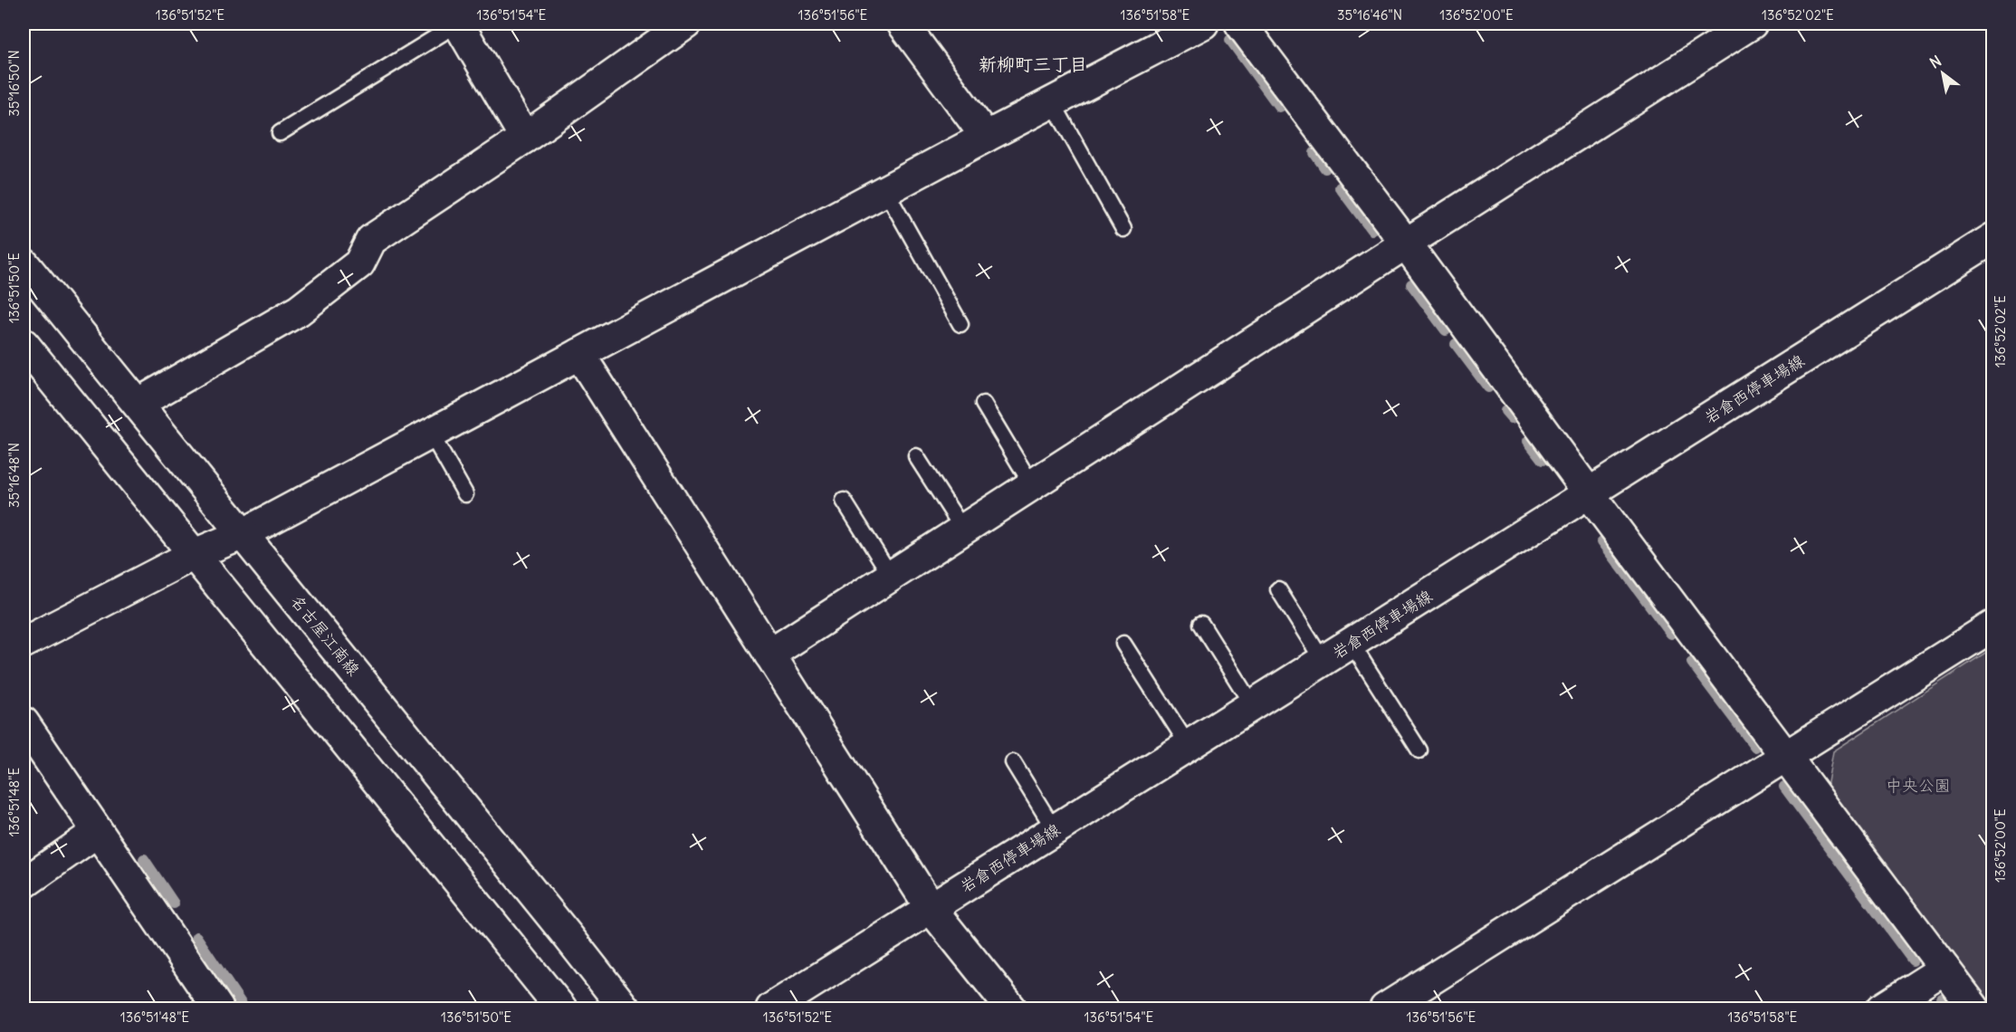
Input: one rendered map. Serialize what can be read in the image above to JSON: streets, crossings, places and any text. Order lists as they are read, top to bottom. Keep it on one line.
{"streets":{"street":["岩倉西停車場線","名古屋江南線"]},"districts":["新柳町三丁目"],"parks":["中央公園"],"north":"top left","coordinates":["136°51'52\"E","136°51'54\"E","136°51'56\"E","136°51'58\"E","35°16'46\"N","136°52'00\"E","136°52'02\"E","35°16'50\"N","136°51'50\"E","35°16'48\"N","136°51'48\"E"]}
